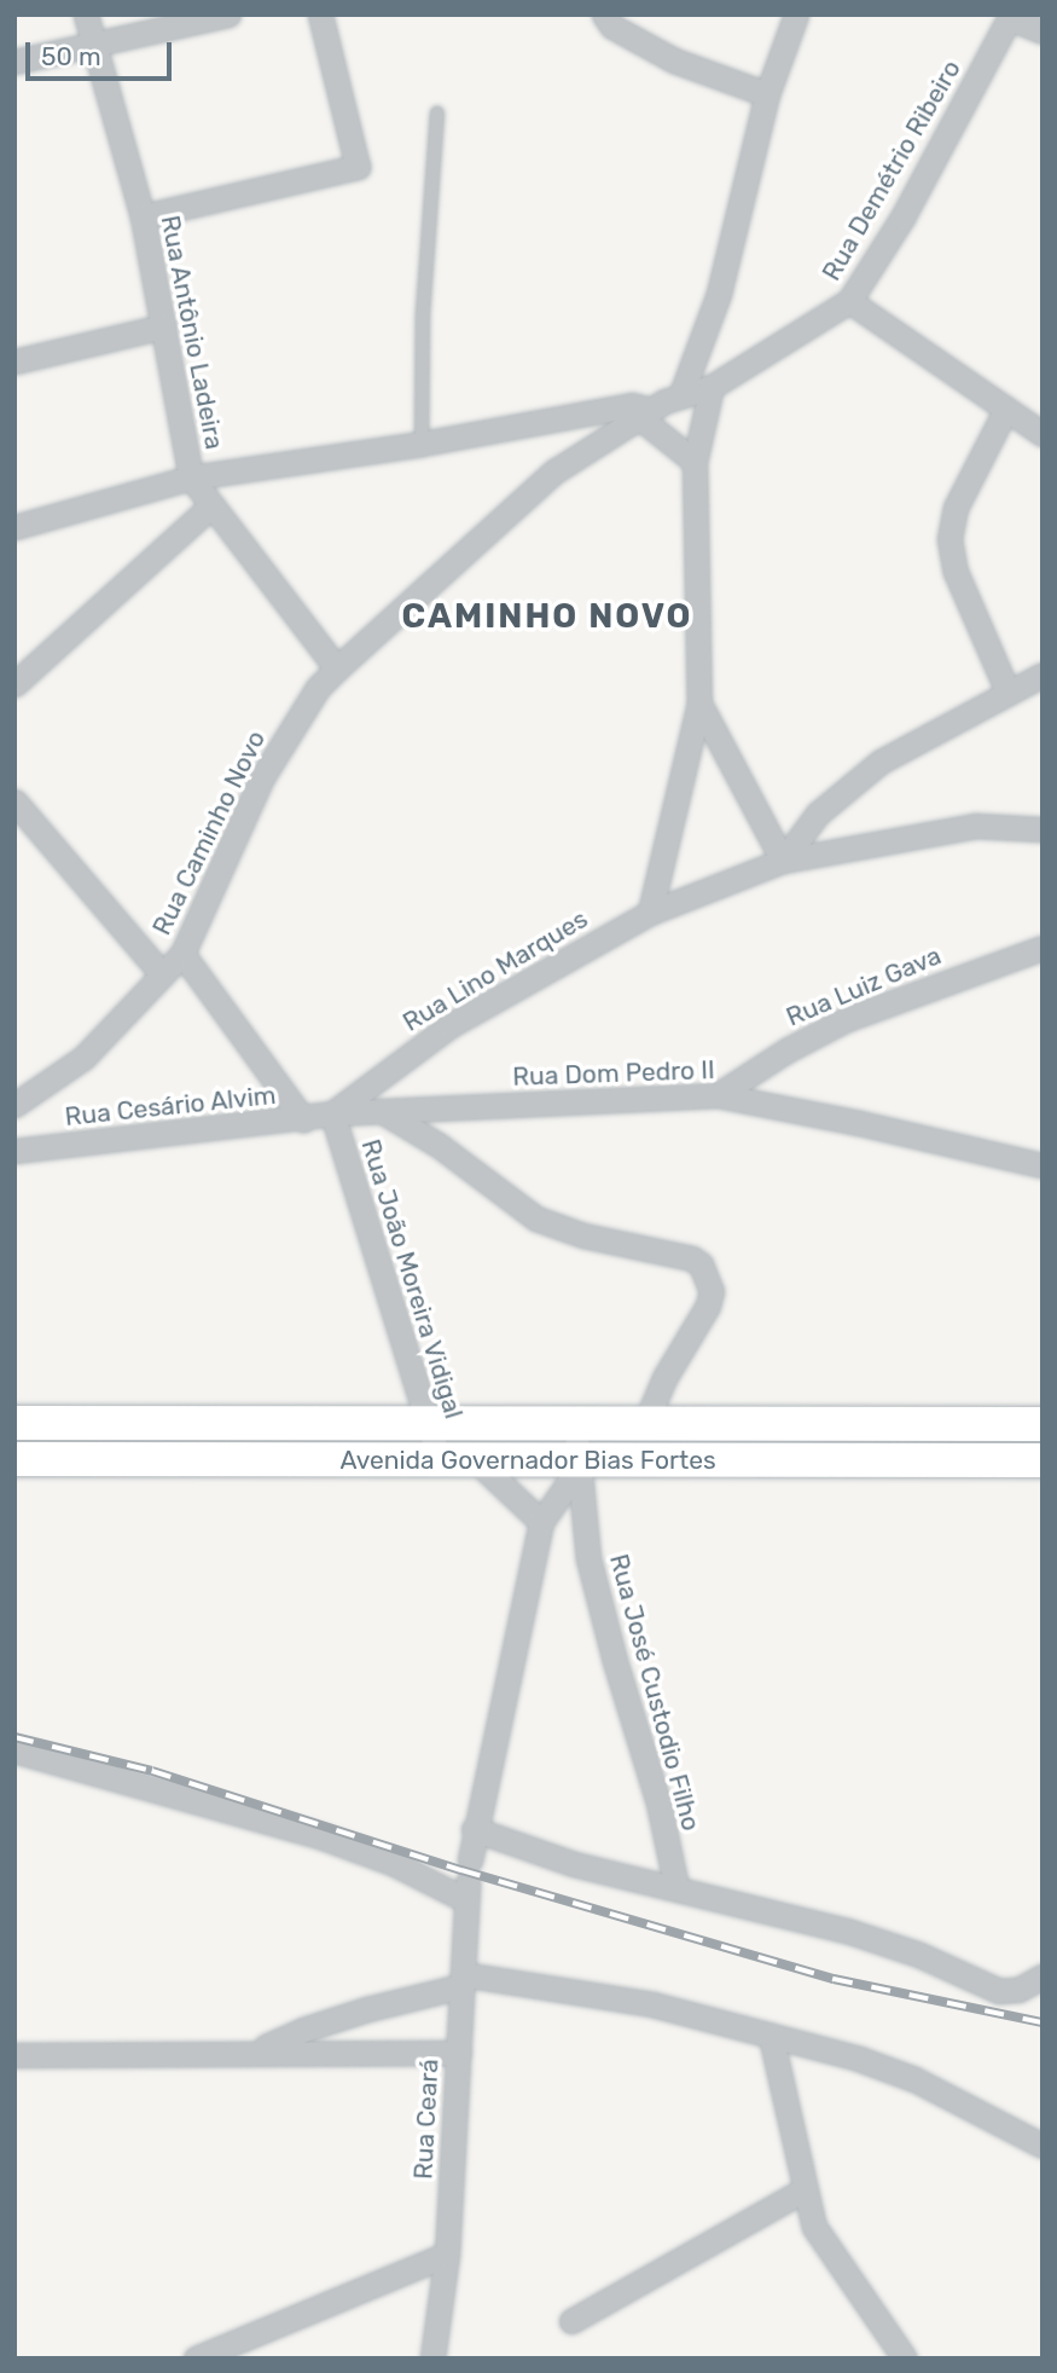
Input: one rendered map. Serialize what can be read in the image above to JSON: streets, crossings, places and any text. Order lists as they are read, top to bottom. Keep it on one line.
{"streets":{"main road":["Avenida Governador Bias Fortes"],"street":["Rua Demétrio Ribeiro","Rua Antônio Ladeira","Rua Caminho Novo","Rua Lino Marques","Rua Luiz Gava","Rua Dom Pedro II","Rua Cesário Alvim","Rua João Moreira Vidigal","Rua José Custodio Filho","Rua Ceará"]},"crossings":[["Rua Demétrio Ribeiro","Rua Caminho Novo"],["Rua Antônio Ladeira","Rua Caminho Novo"],["Rua Lino Marques","Rua Dom Pedro II"],["Rua Lino Marques","Rua Cesário Alvim"],["Rua Lino Marques","Rua João Moreira Vidigal"],["Rua Luiz Gava","Rua Dom Pedro II"],["Rua Dom Pedro II","Rua Cesário Alvim"],["Rua Dom Pedro II","Rua João Moreira Vidigal"],["Rua Cesário Alvim","Rua João Moreira Vidigal"],["Rua João Moreira Vidigal","Avenida Governador Bias Fortes"],["Avenida Governador Bias Fortes","Rua José Custodio Filho"],["Avenida Governador Bias Fortes","Rua Ceará"],["Rua José Custodio Filho","Rua Ceará"]],"districts":["CAMINHO NOVO"],"scale_bar":"50 m"}
